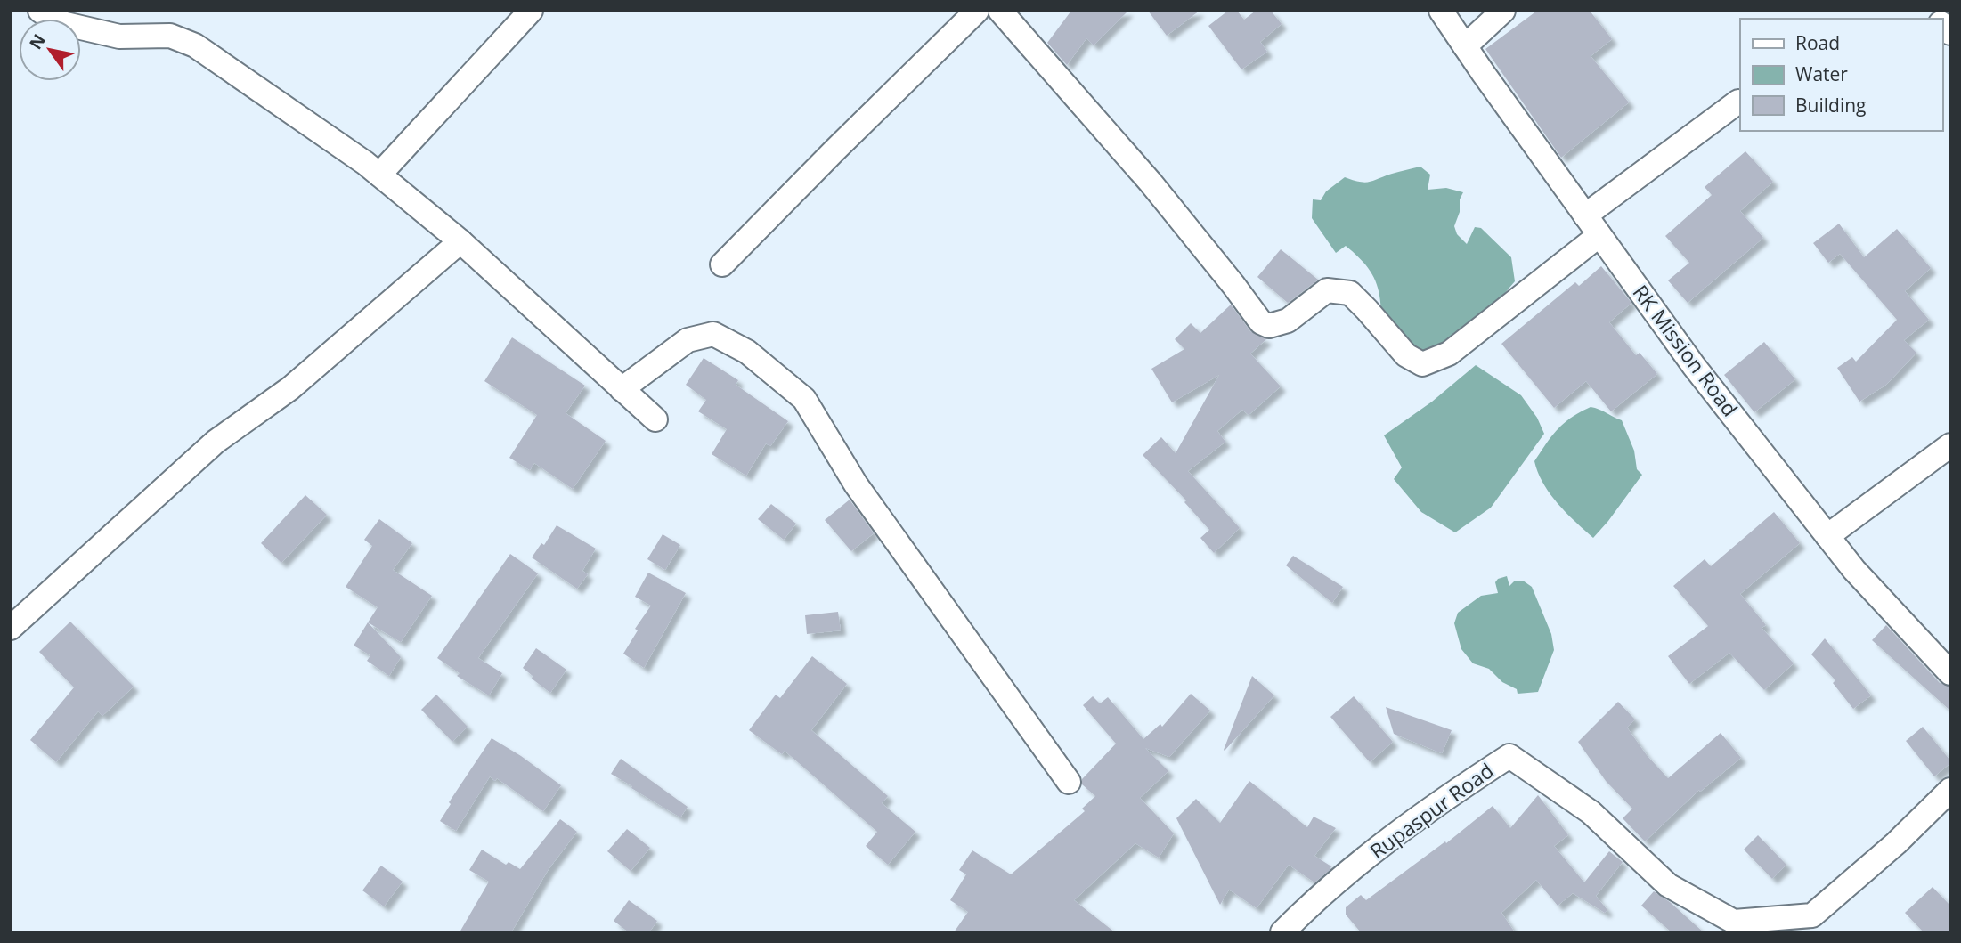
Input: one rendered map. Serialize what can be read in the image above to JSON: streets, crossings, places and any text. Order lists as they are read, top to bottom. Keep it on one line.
{"streets":{"street":["RK Mission Road","Rupaspur Road"]},"legend":["Road","Water","Building"],"north":"top left"}
